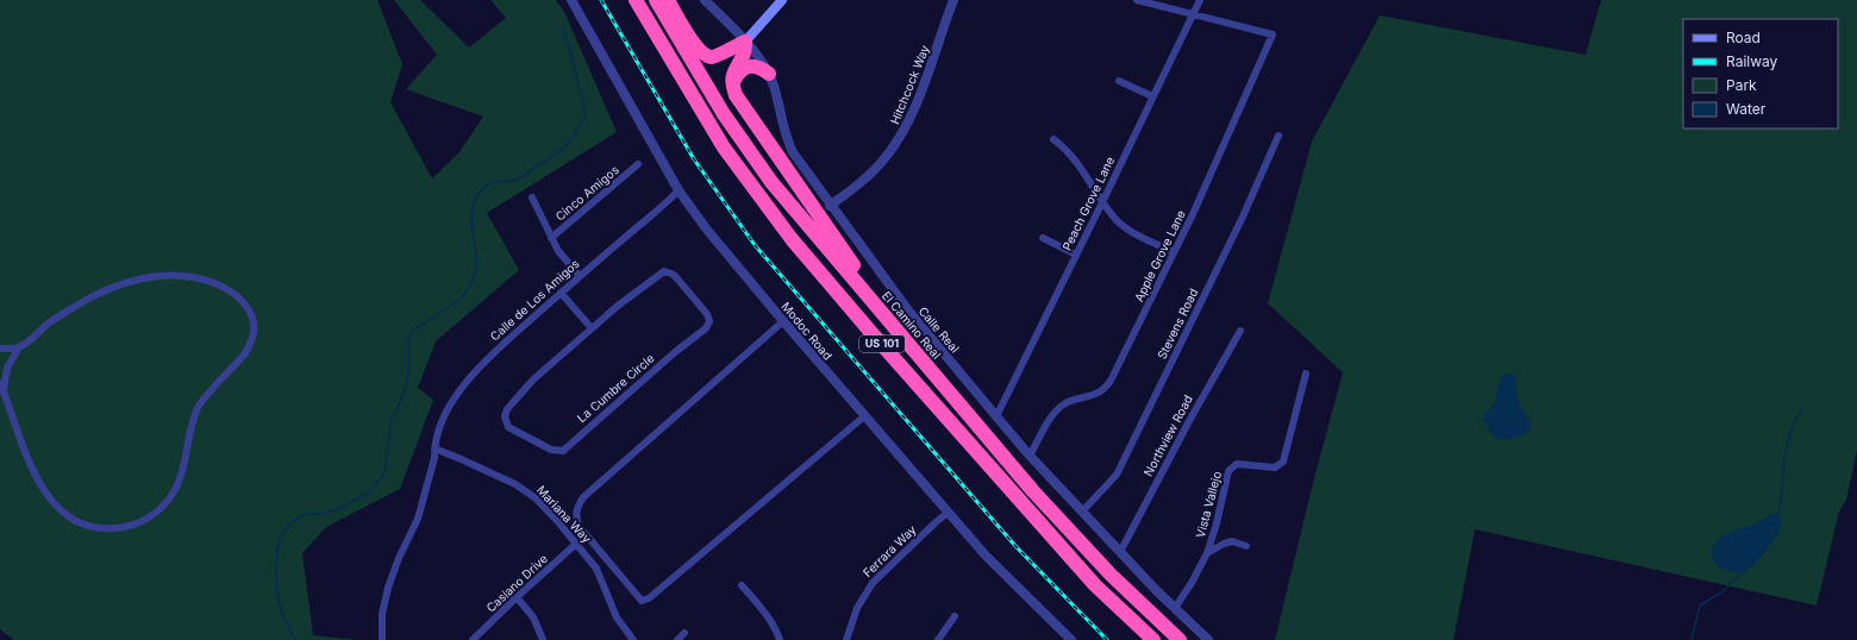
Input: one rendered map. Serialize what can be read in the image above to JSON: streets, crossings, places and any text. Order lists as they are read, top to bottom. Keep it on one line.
{"streets":{"highway":["El Camino Real","US 101"],"street":["Hitchcock Way","Cinco Amigos","Peach Grove Lane","Apple Grove Lane","Calle de Los Amigos","Stevens Road","Calle Real","Modoc Road","La Cumbre Circle","Northview Road","Vista Vallejo","Mariana Way","Ferrara Way","Casiano Drive"]},"crossings":[["Hitchcock Way","Calle Real"],["Cinco Amigos","Calle de Los Amigos"],["Peach Grove Lane","Apple Grove Lane"],["Peach Grove Lane","Calle Real"],["Apple Grove Lane","Calle Real"],["Calle de Los Amigos","Modoc Road"],["Calle de Los Amigos","Mariana Way"],["Stevens Road","Calle Real"],["Calle Real","Northview Road"],["Calle Real","Vista Vallejo"],["Modoc Road","Ferrara Way"],["Mariana Way","Casiano Drive"]],"legend":["Road","Railway","Park","Water"]}
